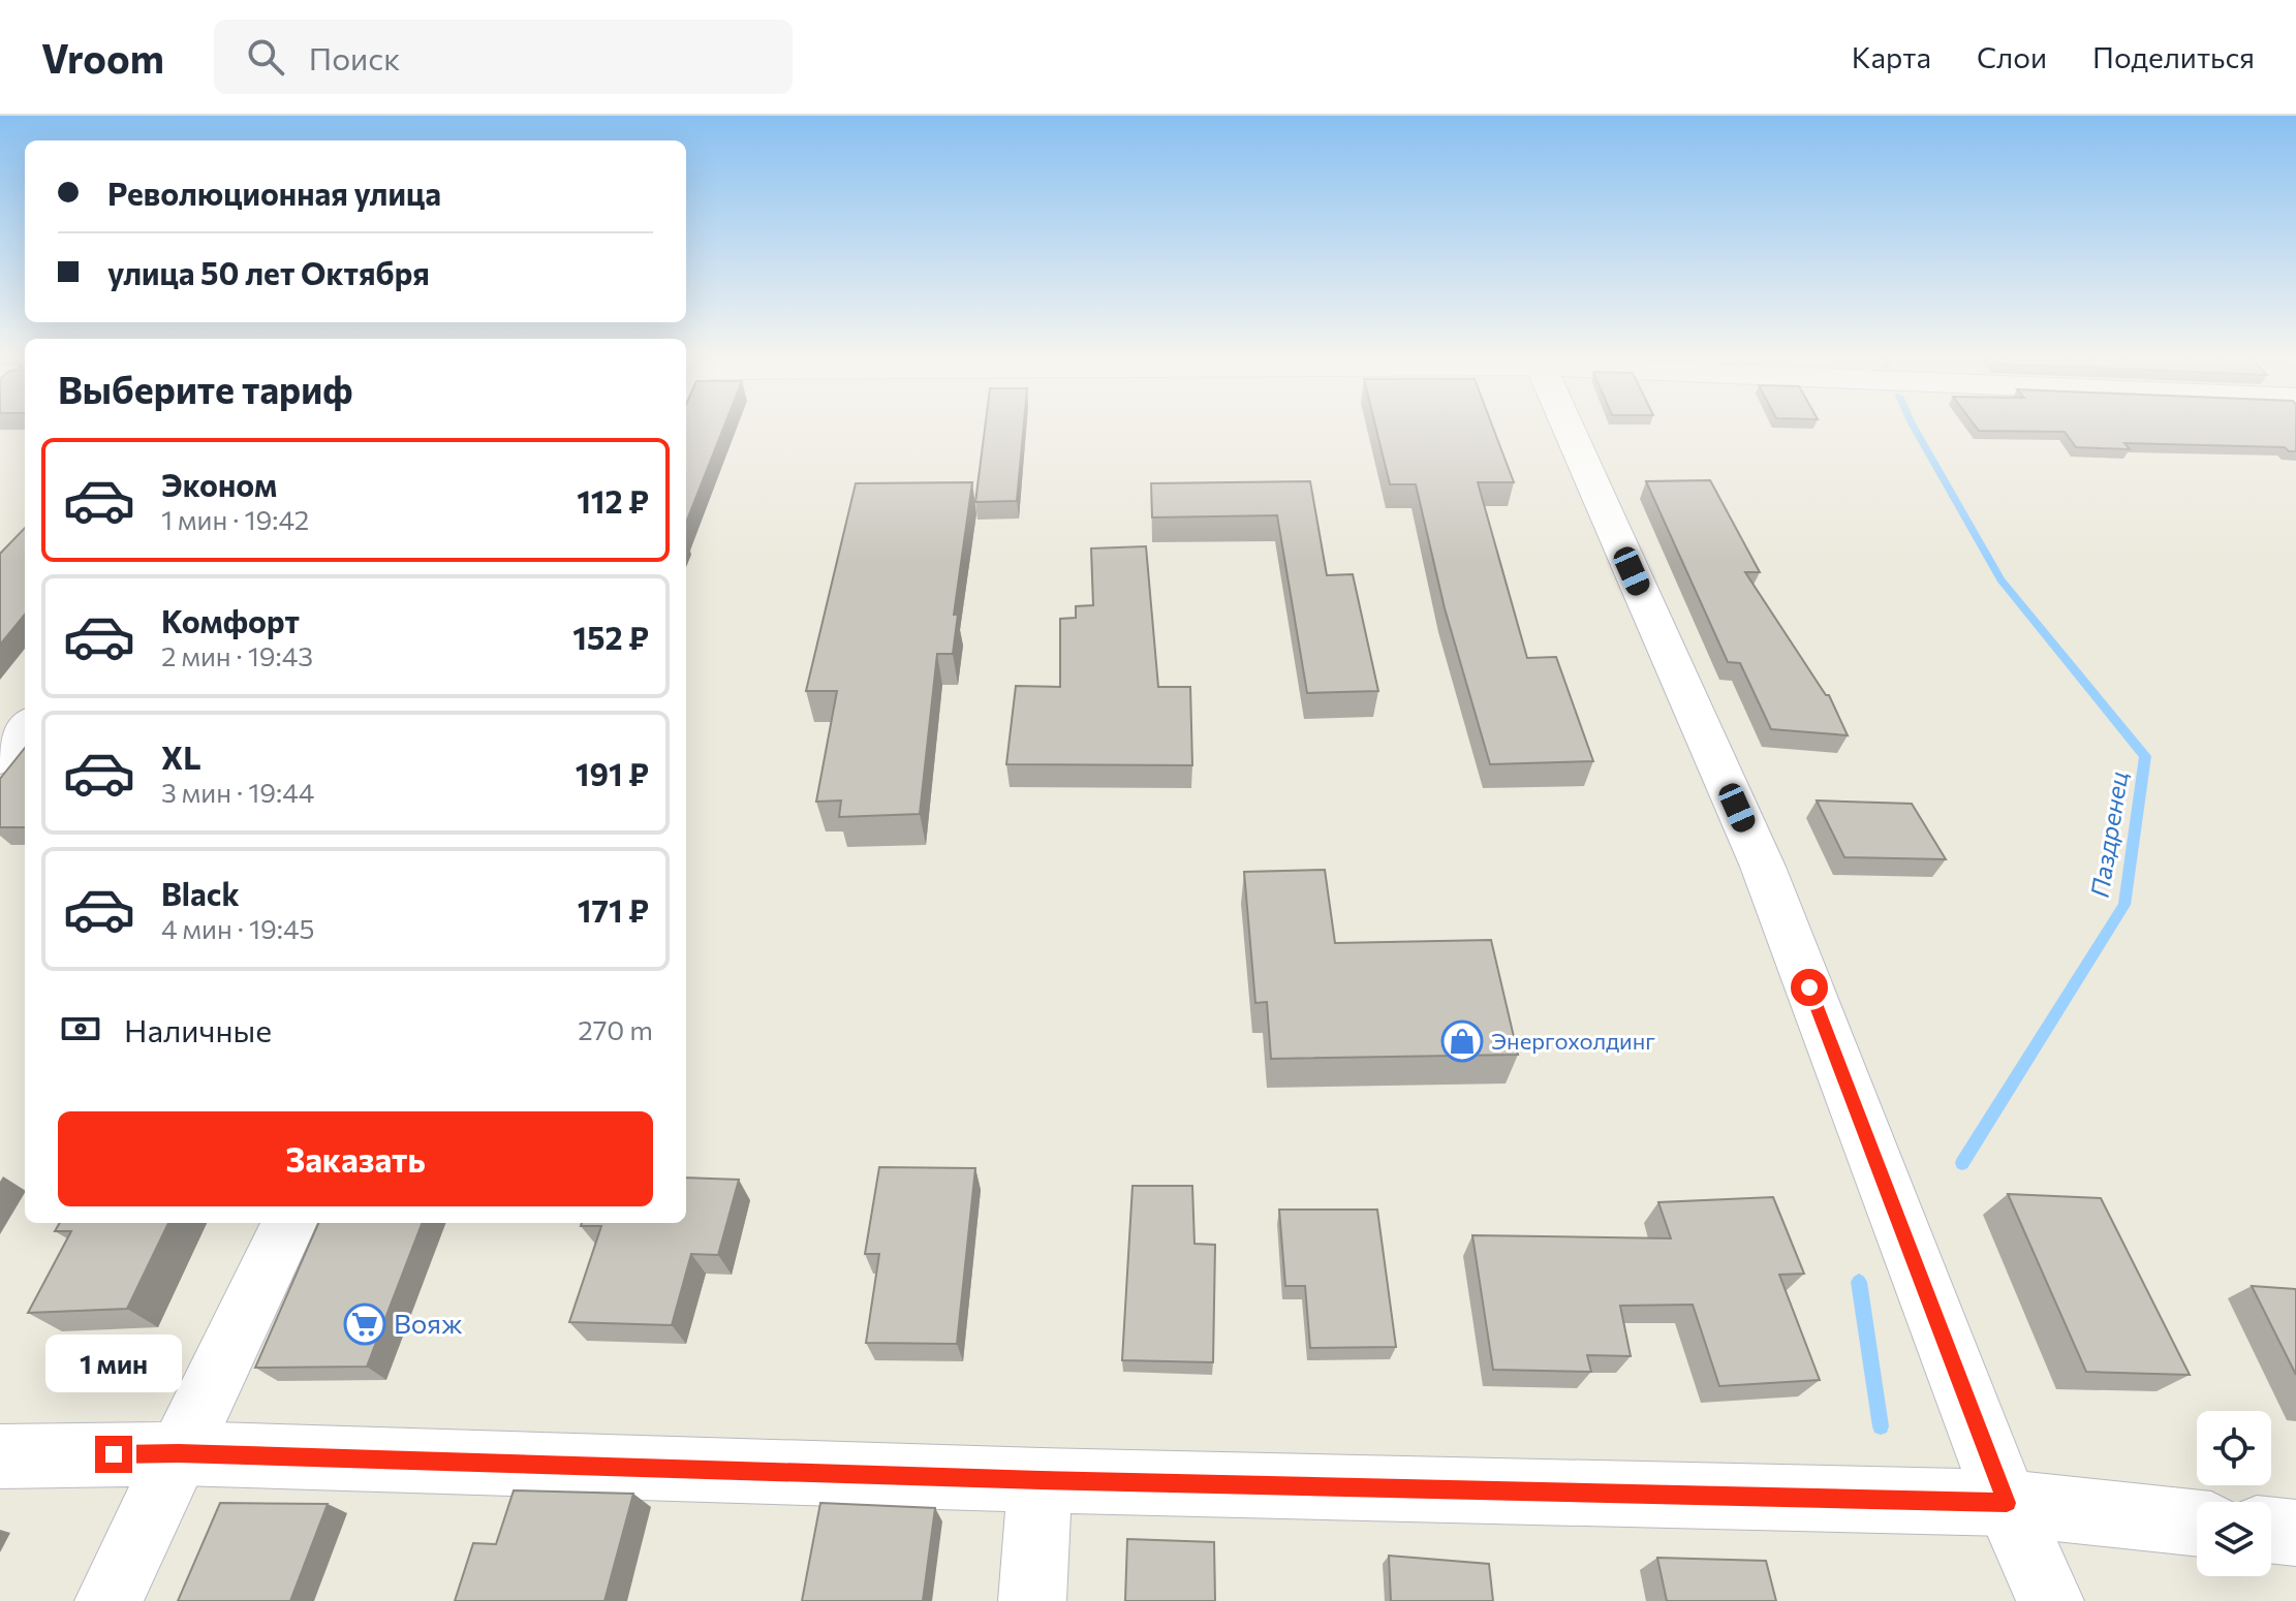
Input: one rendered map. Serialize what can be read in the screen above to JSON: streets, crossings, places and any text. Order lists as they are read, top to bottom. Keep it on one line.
{"water":["Паздренец"],"places":{"shop":["Энергохолдинг"],"supermarket":["Вояж"]},"page":{"header":"Vroom","search":"Поиск","nav":["Карта","Слои","Поделиться"],"banner":["Революционная улица","улица 50 лет Октября"],"heading":"Выберите тариф","list":[{"name":"Эконом","note":"1 мин · 19:42","value":"112 ₽"},{"name":"Комфорт","note":"2 мин · 19:43","value":"152 ₽"},{"name":"XL","note":"3 мин · 19:44","value":"191 ₽"},{"name":"Black","note":"4 мин · 19:45","value":"171 ₽"}],"pay":["Наличные","270 m"],"buttons":"Заказать","bubble":"1 мин"}}
